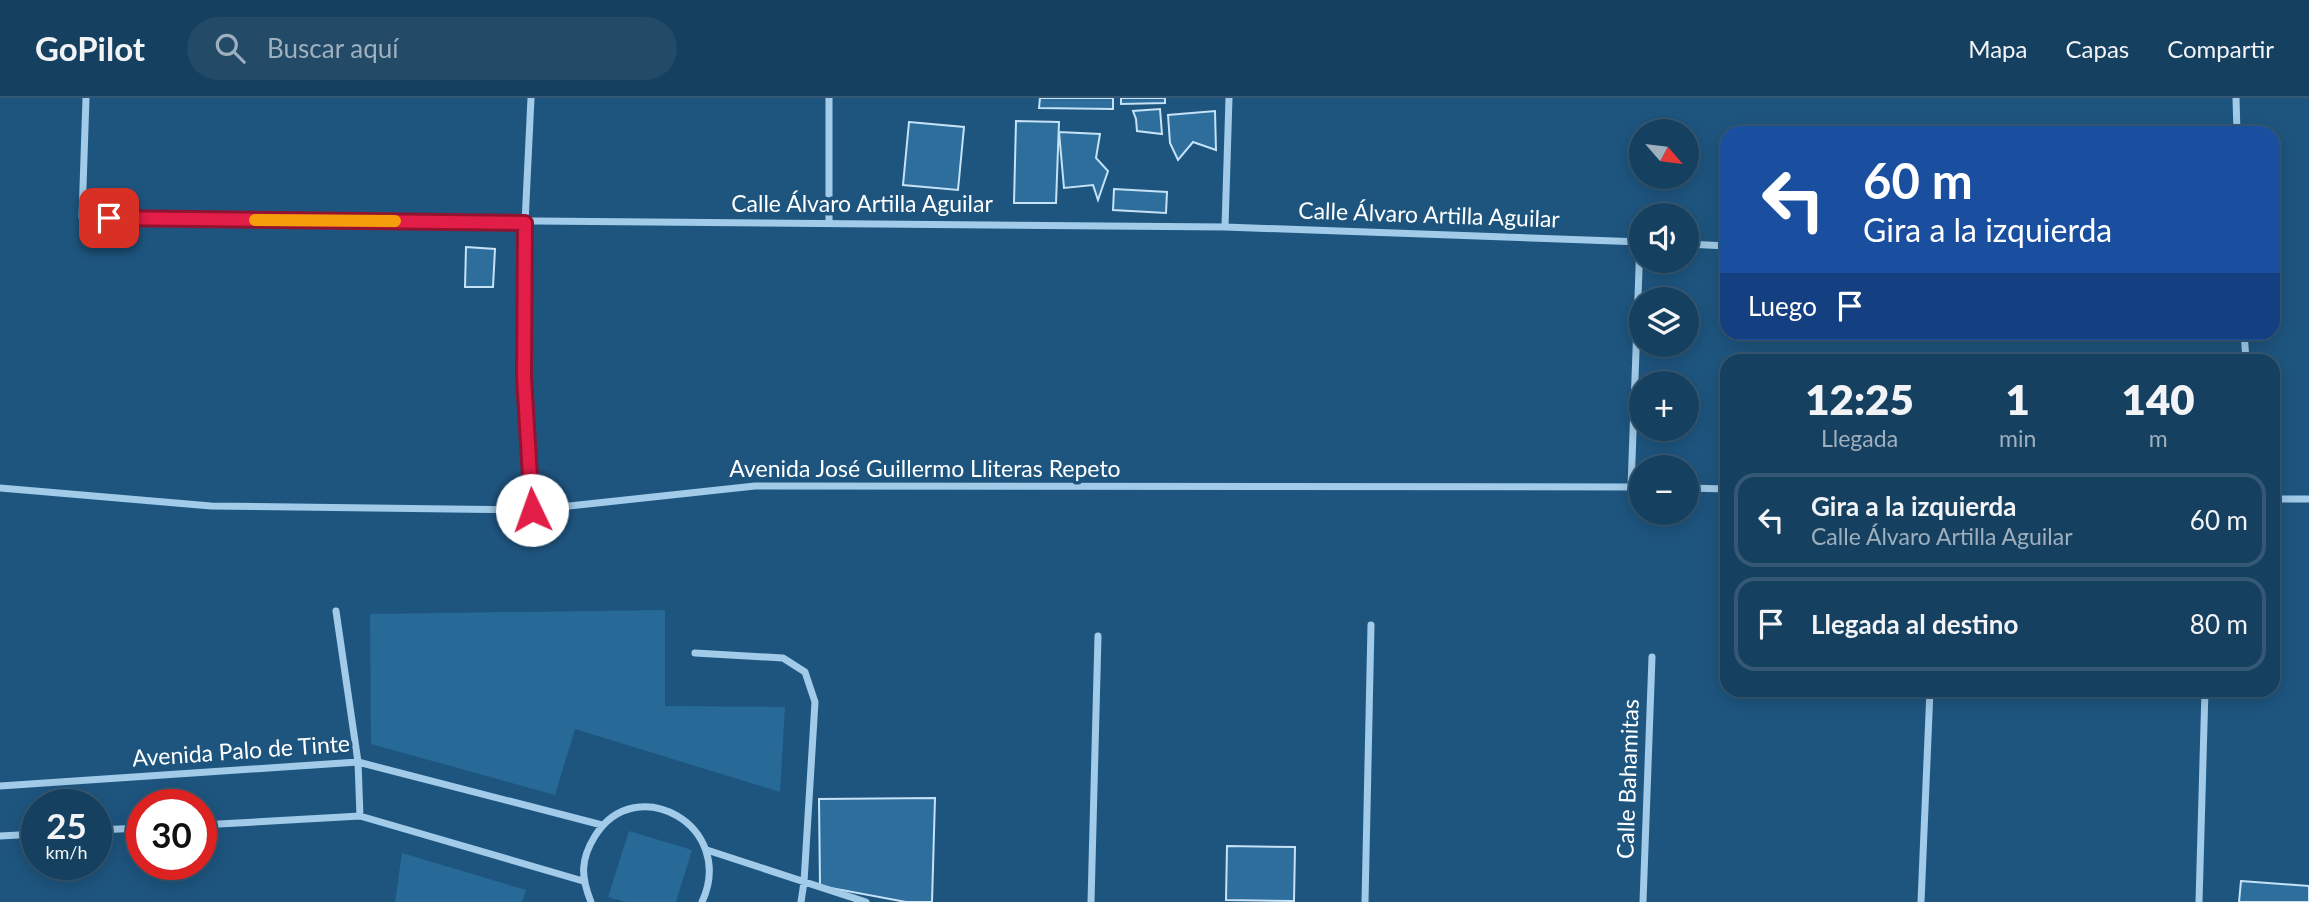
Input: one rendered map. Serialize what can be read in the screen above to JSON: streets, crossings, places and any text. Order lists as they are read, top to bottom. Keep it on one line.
{"streets":{"street":["Calle Álvaro Artilla Aguilar","Avenida José Guillermo Lliteras Repeto","Avenida Palo de Tinte","Calle Bahamitas"]},"north":"bottom right","page":{"header":"GoPilot","search":"Buscar aquí","nav":["Mapa","Capas","Compartir"],"map_buttons":["+","−"],"turn":["60 m","Gira a la izquierda"],"then":"Luego","eta":["12:25","Llegada","1","min","140","m"],"list":[{"name":"Gira a la izquierda","note":"Calle Álvaro Artilla Aguilar","value":"60 m"},{"name":"Llegada al destino","value":"80 m"}],"speed":"25 km/h","limit":"30"}}
